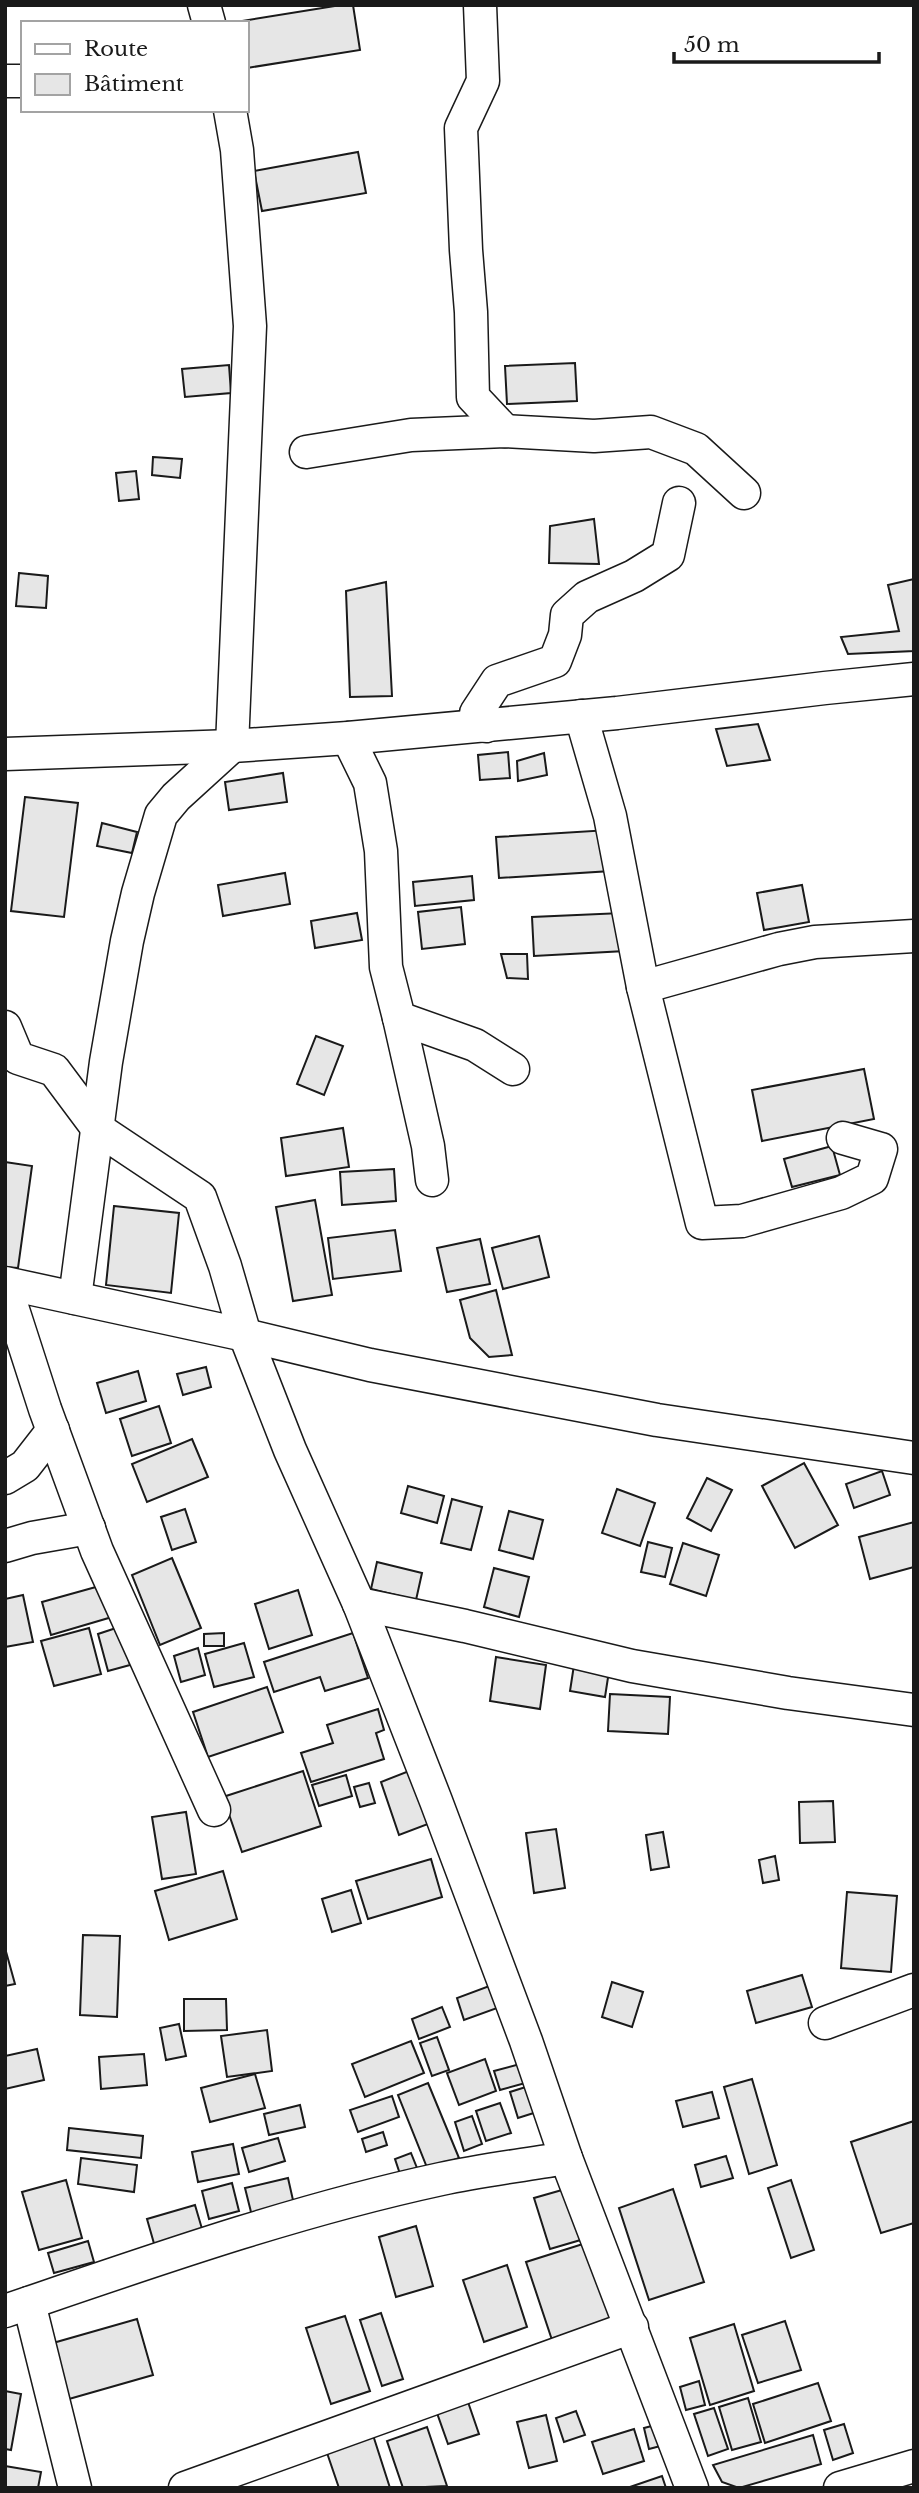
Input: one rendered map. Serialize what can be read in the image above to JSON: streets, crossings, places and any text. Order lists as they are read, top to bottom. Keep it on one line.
{"legend":["Route","Bâtiment"],"scale_bar":"50 m"}
